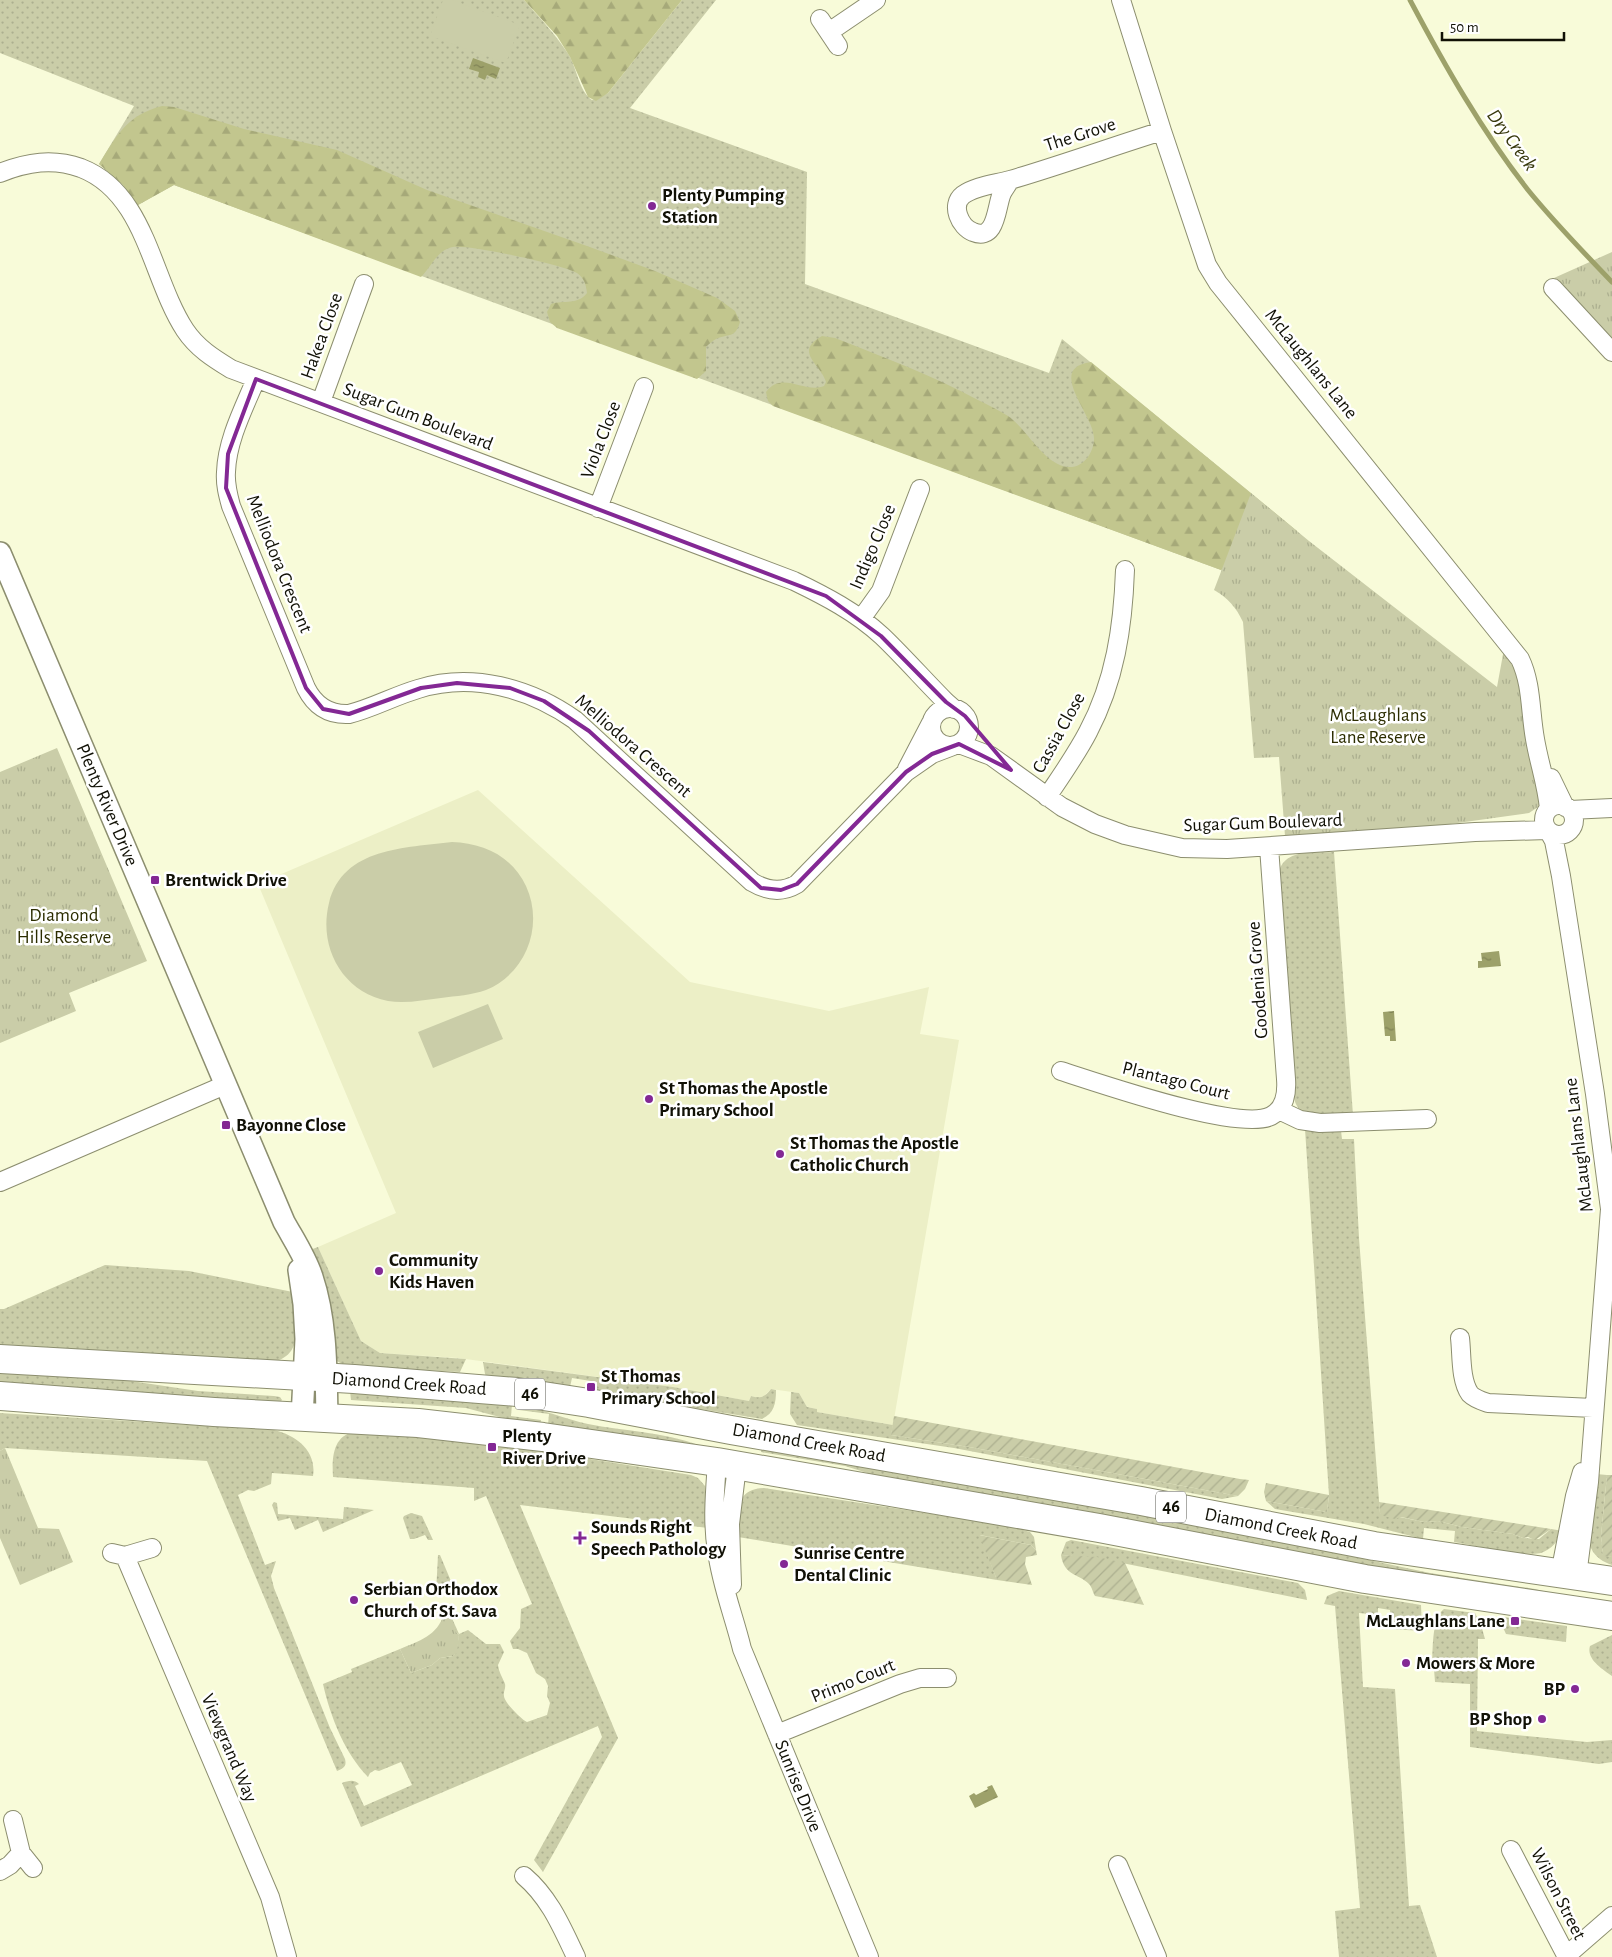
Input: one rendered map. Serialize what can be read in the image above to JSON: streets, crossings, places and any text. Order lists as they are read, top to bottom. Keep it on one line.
{"streets":{"main road":["Diamond Creek Road","46","Sunrise Drive"],"street":["The Grove","Hakea Close","McLaughlans Lane","Sugar Gum Boulevard","Viola Close","Indigo Close","Melliodora Crescent","Cassia Close","Plenty River Drive","Goodenia Grove","Plantago Court","Primo Court","Viewgrand Way","Wilson Street"]},"crossings":[["The Grove","McLaughlans Lane"],["Hakea Close","Sugar Gum Boulevard"],["McLaughlans Lane","Sugar Gum Boulevard"],["McLaughlans Lane","Diamond Creek Road"],["Sugar Gum Boulevard","Viola Close"],["Sugar Gum Boulevard","Indigo Close"],["Sugar Gum Boulevard","Melliodora Crescent"],["Sugar Gum Boulevard","Cassia Close"],["Sugar Gum Boulevard","Goodenia Grove"],["Plenty River Drive","Diamond Creek Road"],["Goodenia Grove","Plantago Court"],["Diamond Creek Road","Sunrise Drive"],["Primo Court","Sunrise Drive"]],"water":["Dry Creek"],"parks":["McLaughlans Lane Reserve","Diamond Hills Reserve"],"places":{"other":["Plenty Pumping Station","St Thomas the Apostle Primary School","St Thomas the Apostle Catholic Church","Community Kids Haven","Sunrise Centre Dental Clinic","Serbian Orthodox Church of St. Sava","Mowers & More","BP","BP Shop"],"transit":["Brentwick Drive","Bayonne Close","St Thomas Primary School","Plenty River Drive","McLaughlans Lane"],"health":["Sounds Right Speech Pathology"]},"scale_bar":"50 m"}
